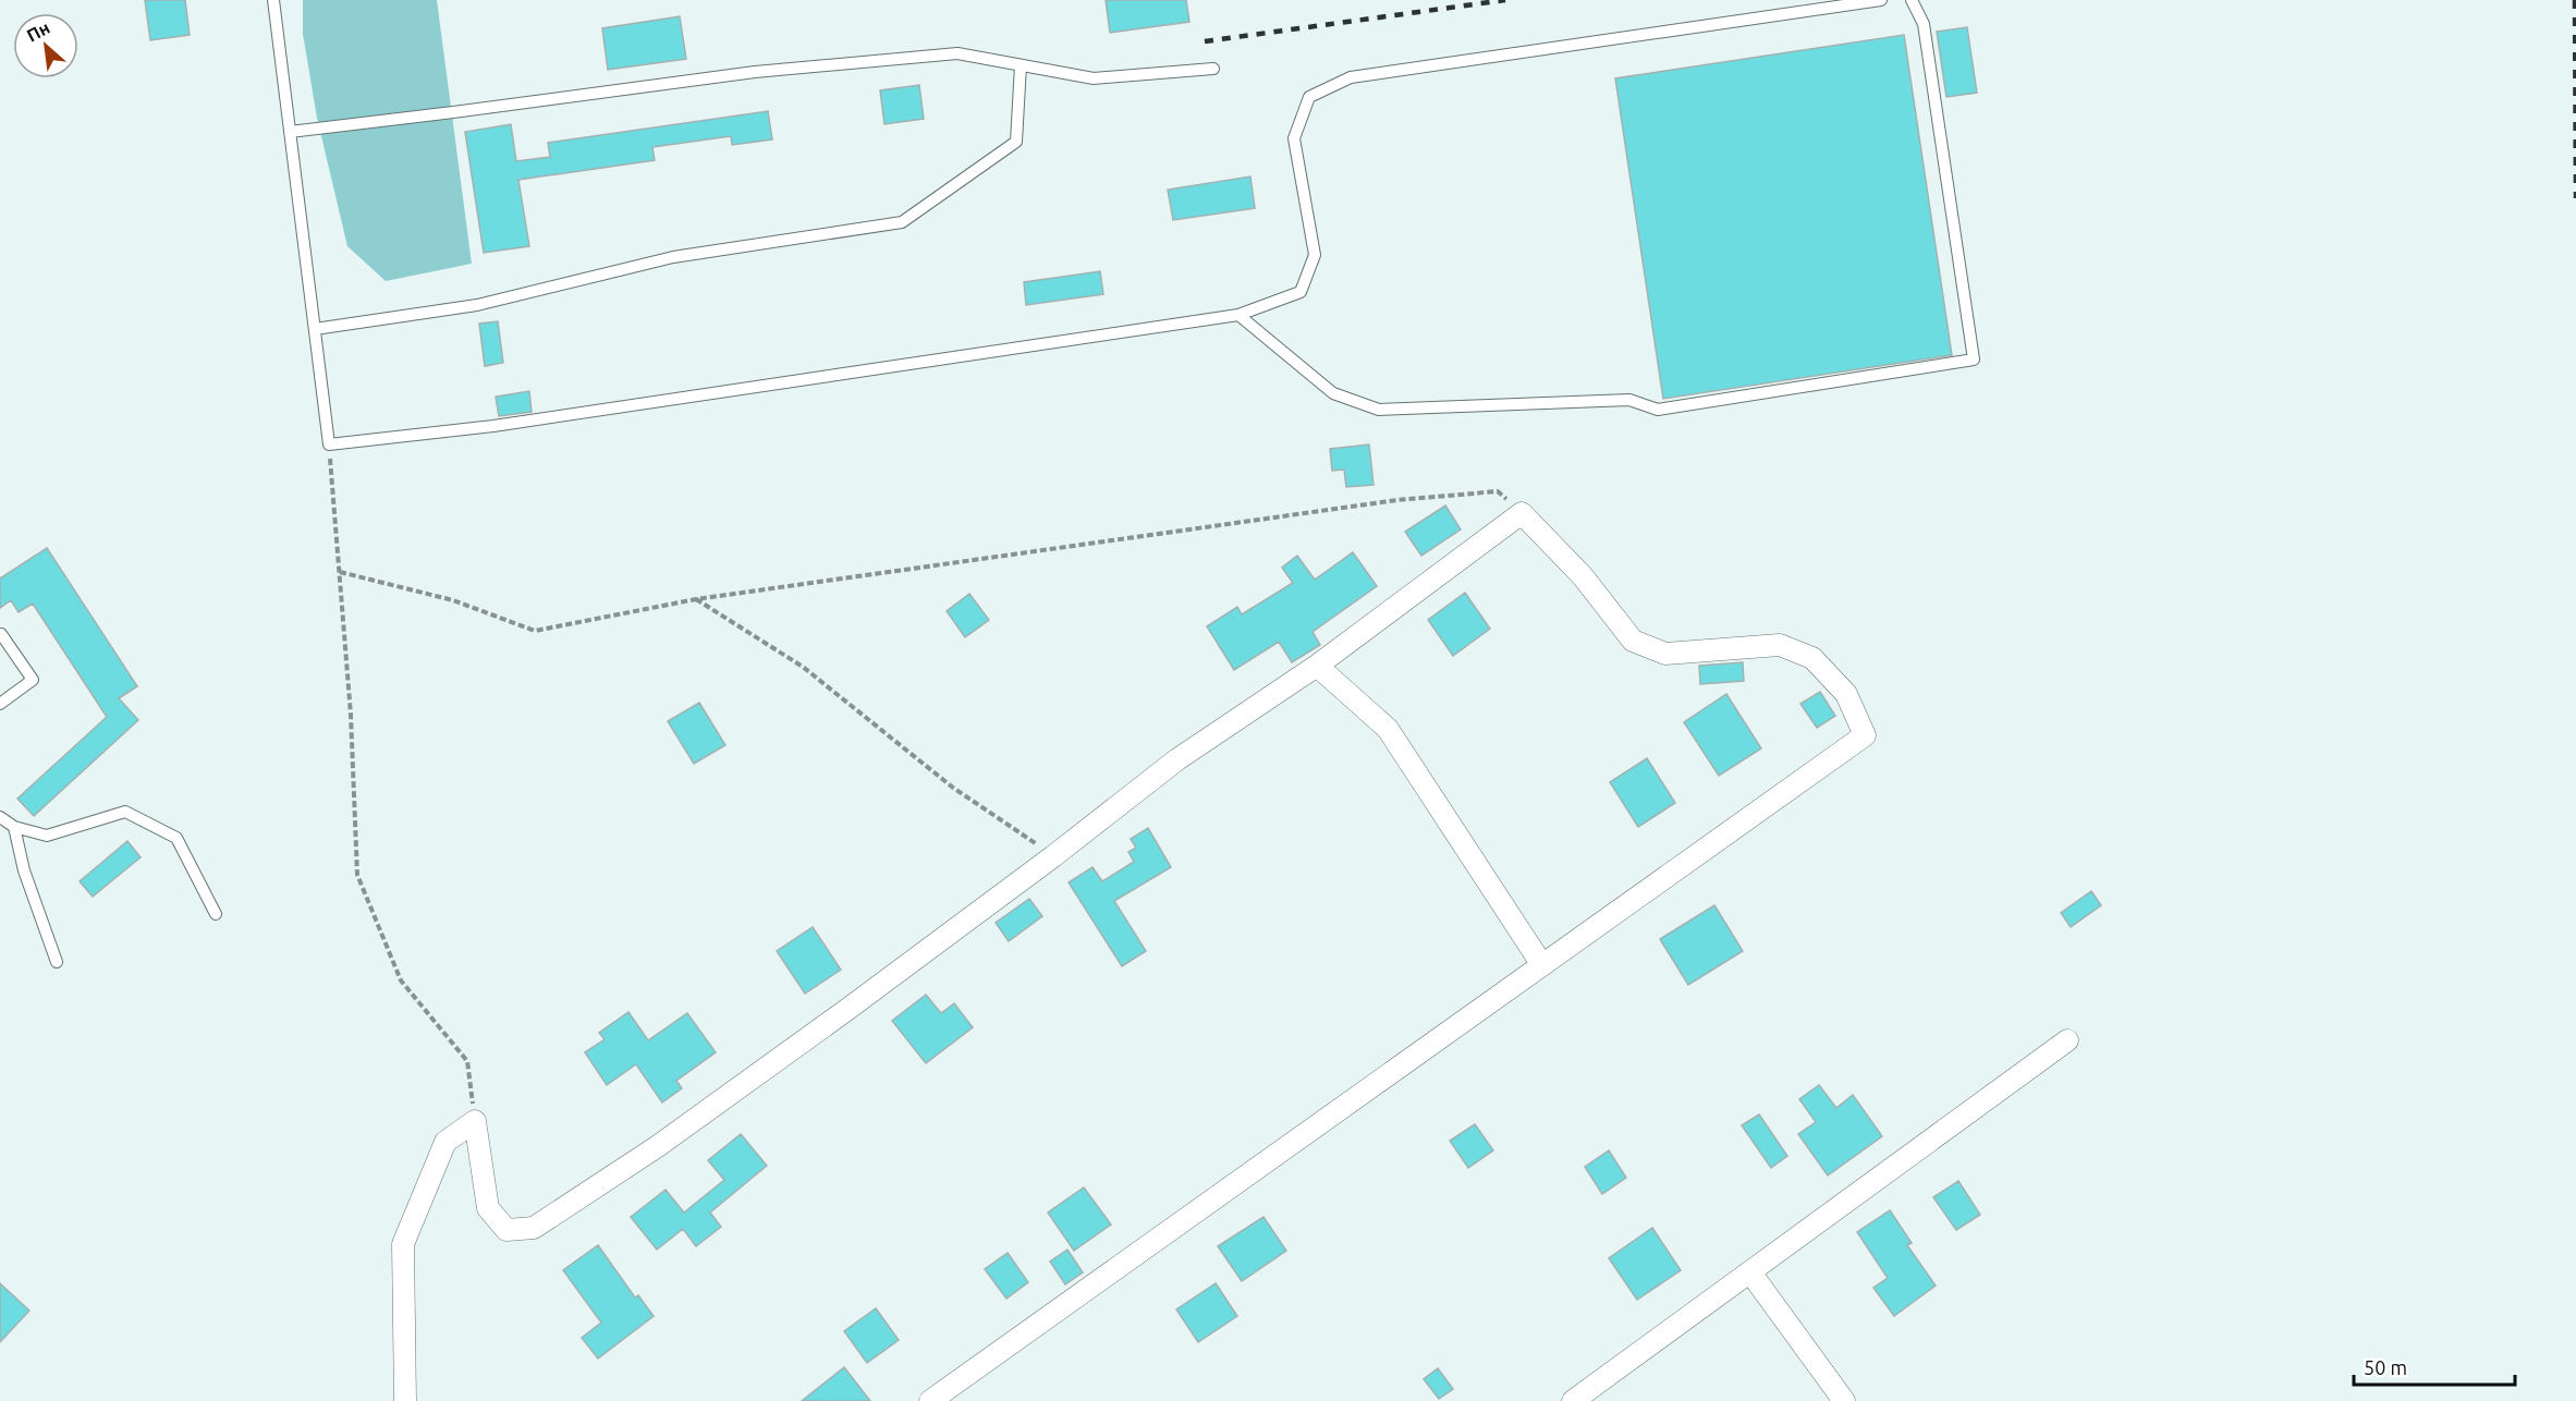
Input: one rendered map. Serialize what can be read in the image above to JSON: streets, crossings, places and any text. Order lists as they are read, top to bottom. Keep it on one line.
{"scale_bar":"50 m","north":"top left"}
